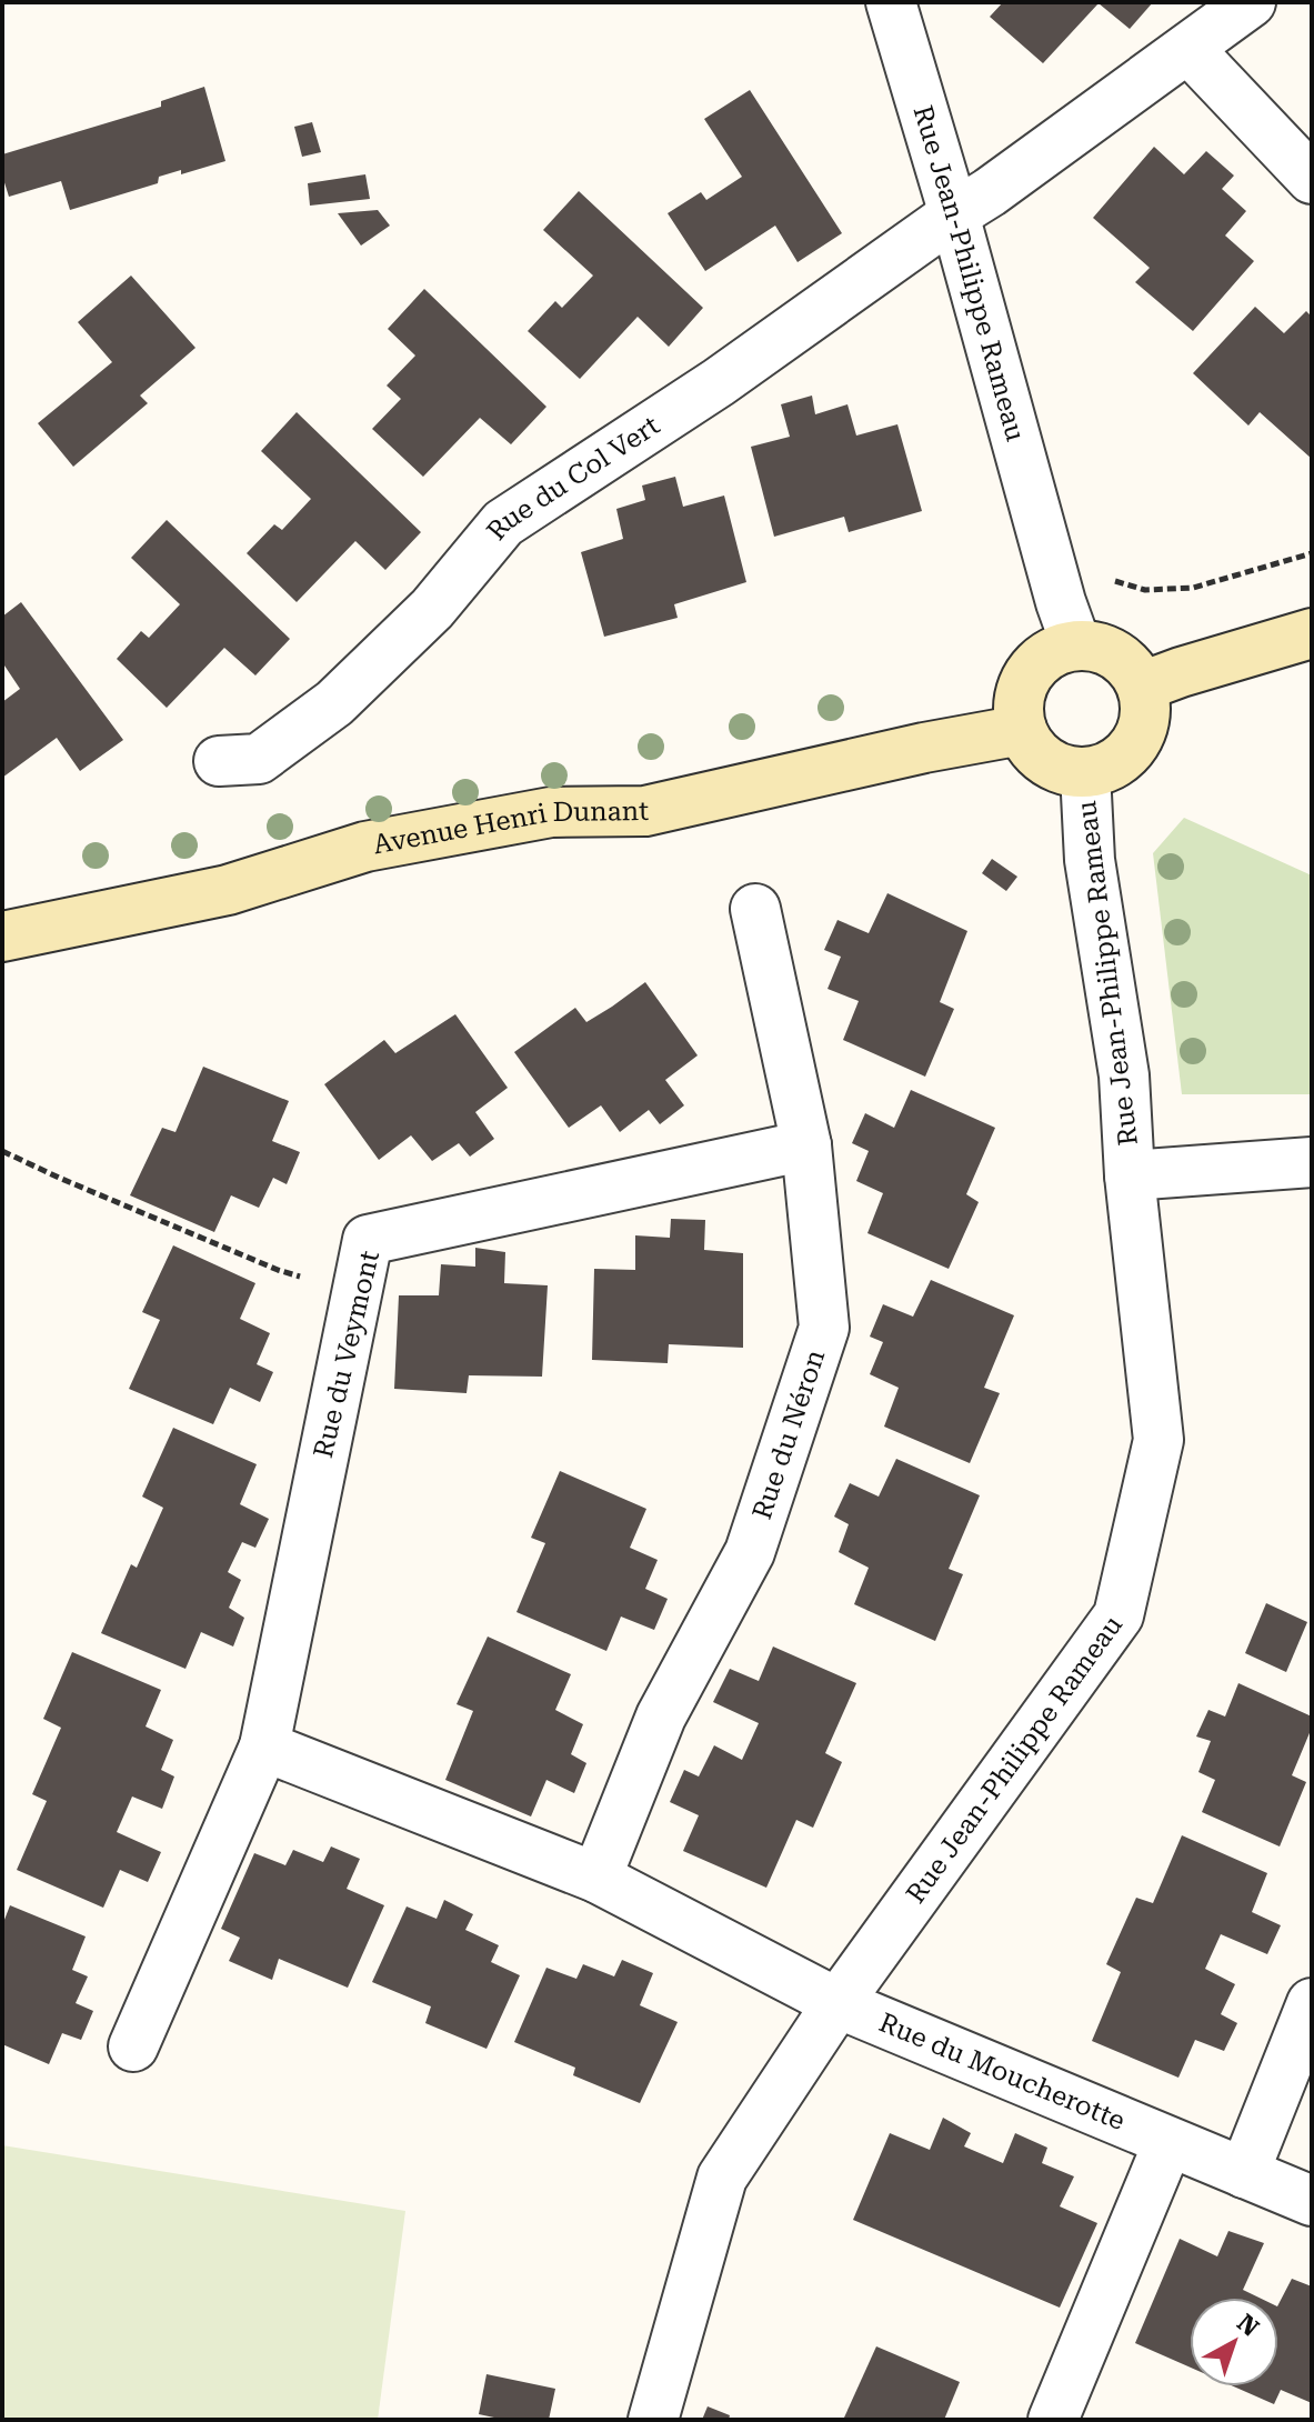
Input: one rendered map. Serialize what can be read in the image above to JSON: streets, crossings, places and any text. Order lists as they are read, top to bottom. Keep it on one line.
{"streets":{"main road":["Avenue Henri Dunant"],"street":["Rue Jean-Philippe Rameau","Rue du Col Vert","Rue du Veymont","Rue du Néron","Rue du Moucherotte"]},"crossings":[["Rue Jean-Philippe Rameau","Rue du Col Vert"],["Rue Jean-Philippe Rameau","Avenue Henri Dunant"],["Rue Jean-Philippe Rameau","Rue du Moucherotte"],["Rue du Veymont","Rue du Néron"]],"north":"top right"}
